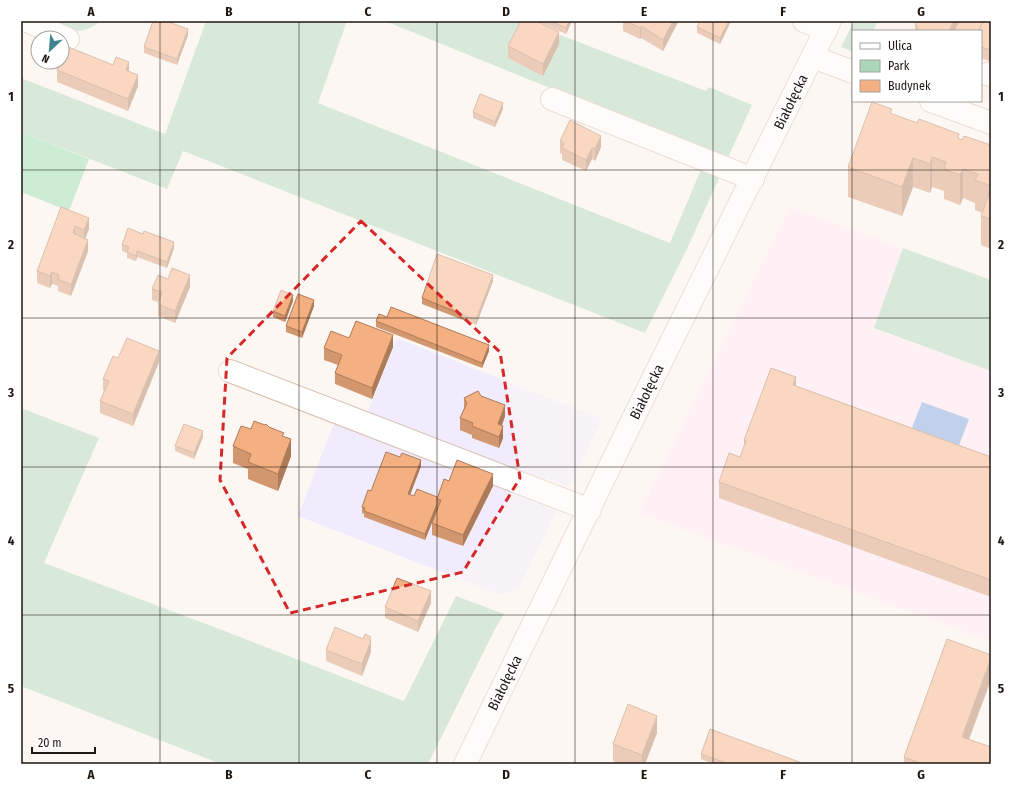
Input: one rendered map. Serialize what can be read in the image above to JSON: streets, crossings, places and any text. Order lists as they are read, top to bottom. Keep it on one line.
{"streets":{"street":["Białołęcka"]},"legend":["Ulica","Park","Budynek"],"scale_bar":"20 m","north":"bottom left","grid":{"columns":["A","B","C","D","E","F","G"],"rows":["1","2","3","4","5"]}}
